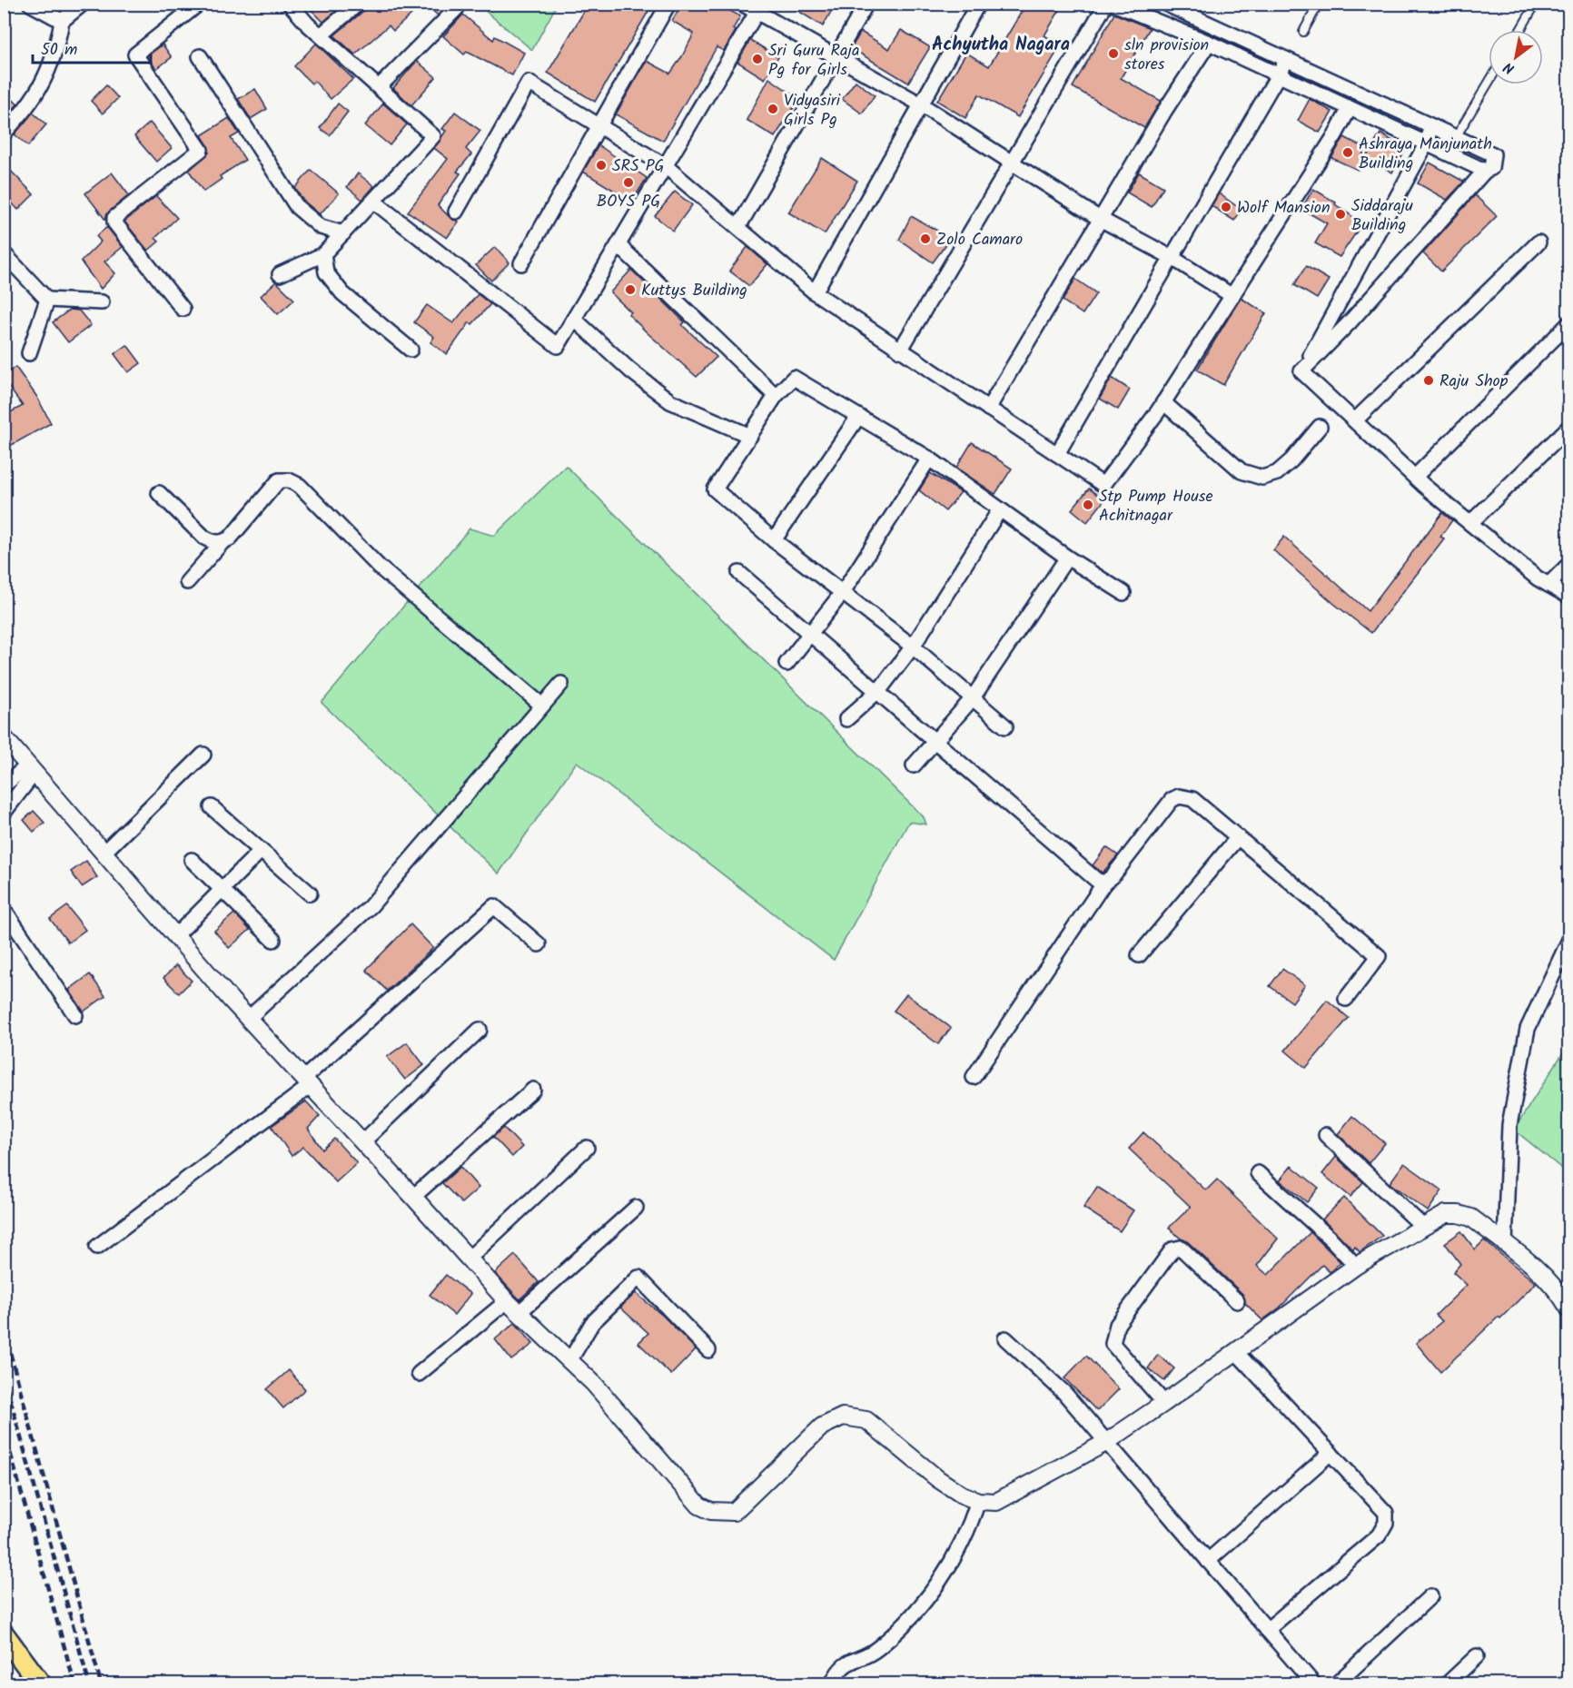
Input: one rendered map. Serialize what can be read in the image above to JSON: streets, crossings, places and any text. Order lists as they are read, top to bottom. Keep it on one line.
{"districts":["Achyutha Nagara"],"places":["sln provision stores","Sri Guru Raja Pg for Girls","Vidyasiri Girls Pg","Ashraya Manjunath Building","SRS PG","BOYS PG","Wolf Mansion","Siddaraju Building","Zolo Camaro","Kuttys Building","Raju Shop","Stp Pump House Achitnagar"],"scale_bar":"50 m","north":"bottom left"}
